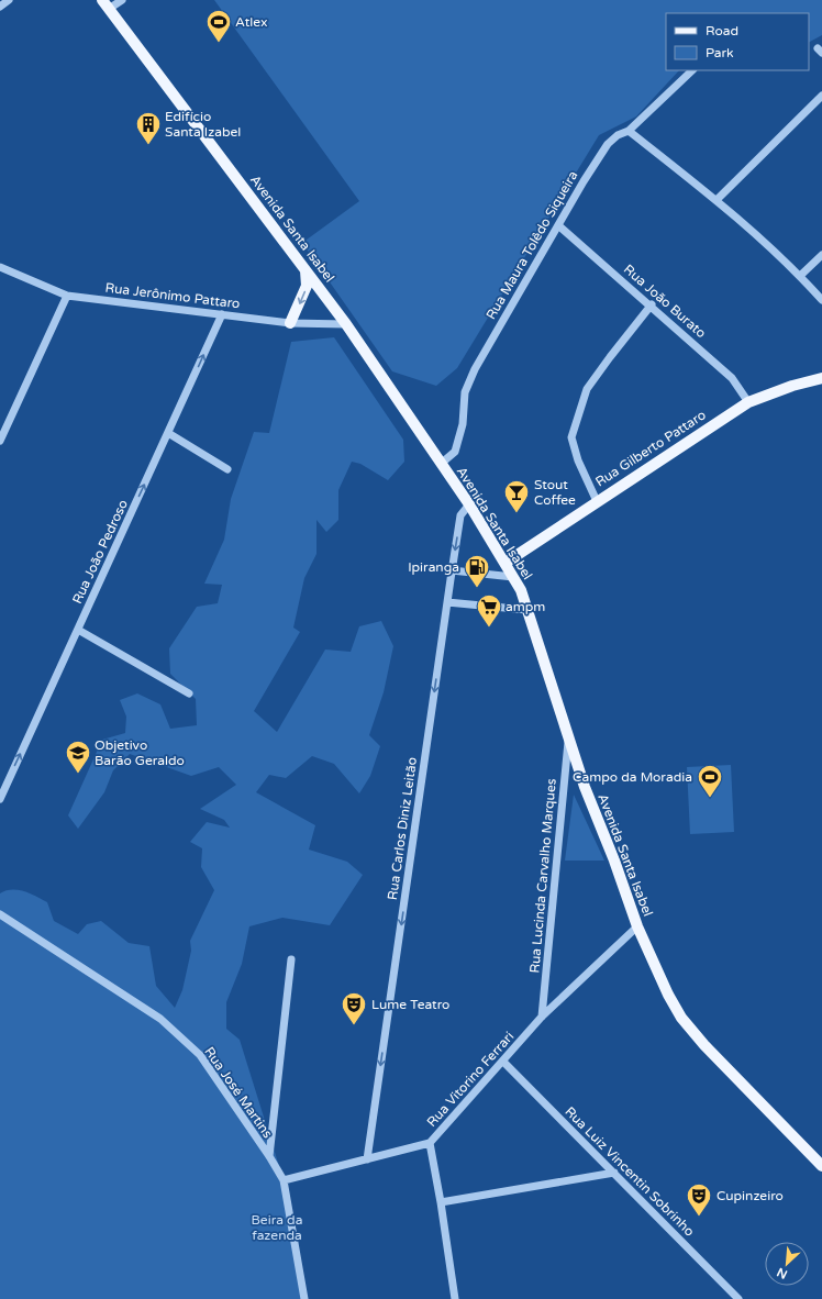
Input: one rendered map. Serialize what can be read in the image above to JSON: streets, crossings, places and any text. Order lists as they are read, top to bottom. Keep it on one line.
{"streets":{"main road":["Avenida Santa Isabel","Rua Gilberto Pattaro"],"street":["Rua Maura Tolêdo Siqueira","Rua Jerônimo Pattaro","Rua João Burato","Rua João Pedroso","Rua Carlos Diniz Leitão","Rua Lucinda Carvalho Marques","Rua Vitorino Ferrari","Rua José Martins","Rua Luiz Vincentin Sobrinho"]},"crossings":[["Avenida Santa Isabel","Rua Maura Tolêdo Siqueira"],["Avenida Santa Isabel","Rua Jerônimo Pattaro"],["Avenida Santa Isabel","Rua Gilberto Pattaro"],["Avenida Santa Isabel","Rua Carlos Diniz Leitão"],["Avenida Santa Isabel","Rua Lucinda Carvalho Marques"],["Avenida Santa Isabel","Rua Vitorino Ferrari"],["Rua Maura Tolêdo Siqueira","Rua João Burato"],["Rua Jerônimo Pattaro","Rua João Pedroso"],["Rua João Burato","Rua Gilberto Pattaro"],["Rua Carlos Diniz Leitão","Rua Vitorino Ferrari"],["Rua Lucinda Carvalho Marques","Rua Vitorino Ferrari"],["Rua Vitorino Ferrari","Rua José Martins"],["Rua Vitorino Ferrari","Rua Luiz Vincentin Sobrinho"]],"one_way":["Rua João Pedroso","Rua Carlos Diniz Leitão"],"parks":["Beira da fazenda"],"places":{"sports":["Atlex","Campo da Moradia"],"building":["Edifício Santa Izabel"],"bar":["Stout Coffee"],"fuel station":["Ipiranga"],"supermarket":["ampm"],"school or university":["Objetivo Barão Geraldo"],"theatre":["Lume Teatro","Cupinzeiro"]},"legend":["Road","Park"],"north":"bottom left"}
